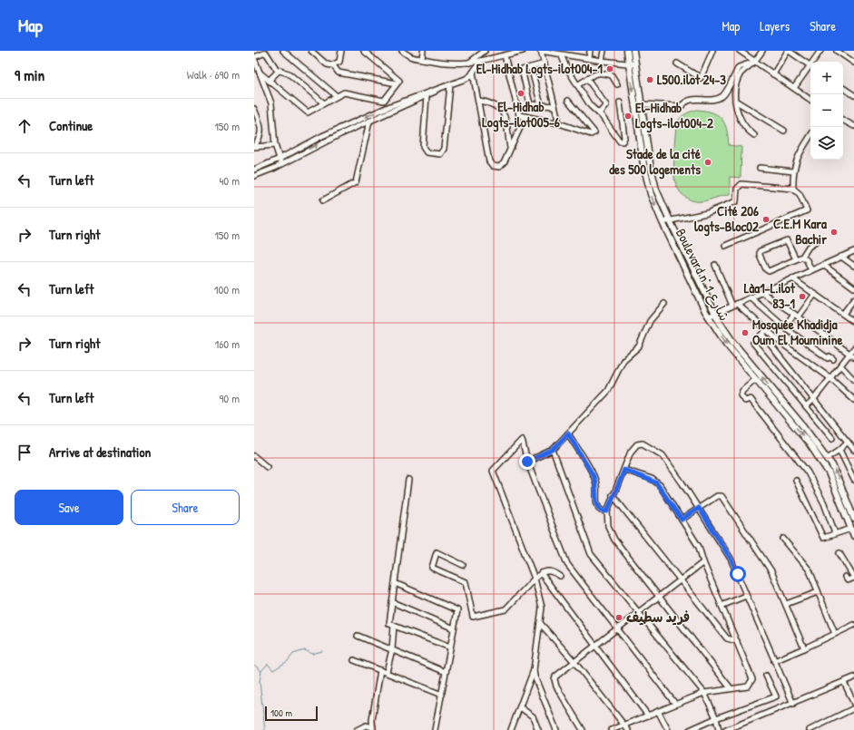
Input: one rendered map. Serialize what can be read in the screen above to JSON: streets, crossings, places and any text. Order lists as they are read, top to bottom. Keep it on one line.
{"streets":{"main road":["Boulevard n° شارع 1"]},"places":["El-Hidhab Logts-ilot004-1","L500.ilot 24-3","El-Hidhab Logts-ilot005-6","El-Hidhab Logts-ilot004-2","Stade de la cité des 500 logements","Cité 206 logts-Bloc02","C.E.M Kara Bachir","Làa1-L.ilot 83-1","Mosquée Khadidja Oum El Mouminine","فريد سطيف"],"scale_bar":"100 m","page":{"header":"Map","nav":["Map","Layers","Share"],"heading":["9 min","Walk · 690 m"],"map_buttons":["+","−"],"list":[["Continue","150 m"],["Turn left","40 m"],["Turn right","150 m"],["Turn left","100 m"],["Turn right","160 m"],["Turn left","90 m"],"Arrive at destination"],"buttons":["Save","Share"],"scale":"100 m"}}
